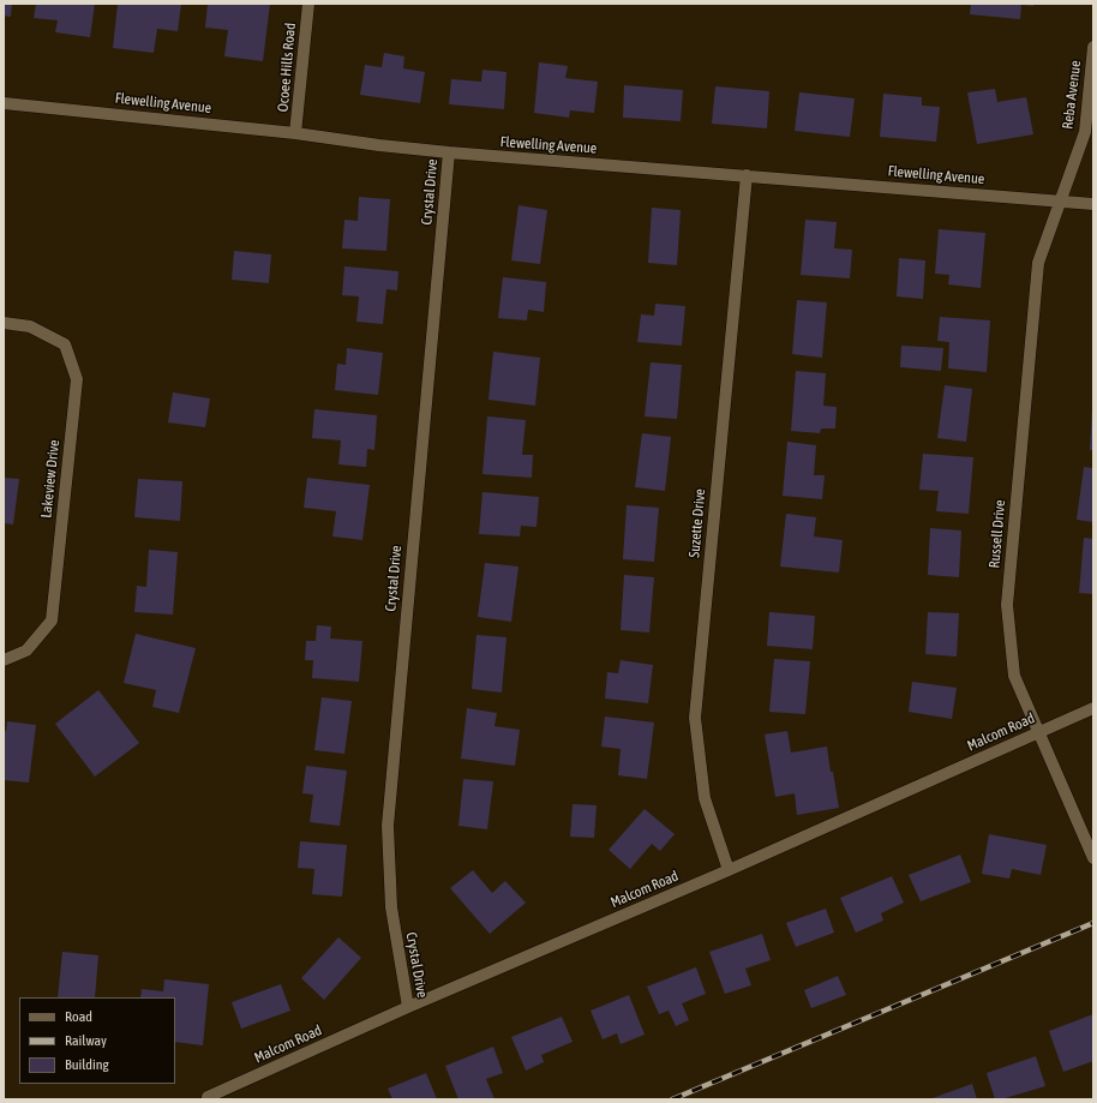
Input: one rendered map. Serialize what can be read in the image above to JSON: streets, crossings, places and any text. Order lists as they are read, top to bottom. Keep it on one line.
{"streets":{"street":["Ocoee Hills Road","Reba Avenue","Flewelling Avenue","Crystal Drive","Lakeview Drive","Suzette Drive","Russell Drive","Malcom Road"]},"crossings":[["Ocoee Hills Road","Flewelling Avenue"],["Reba Avenue","Flewelling Avenue"],["Reba Avenue","Russell Drive"],["Flewelling Avenue","Crystal Drive"],["Flewelling Avenue","Suzette Drive"],["Flewelling Avenue","Russell Drive"],["Crystal Drive","Malcom Road"],["Suzette Drive","Malcom Road"],["Russell Drive","Malcom Road"]],"legend":["Road","Railway","Building"]}
